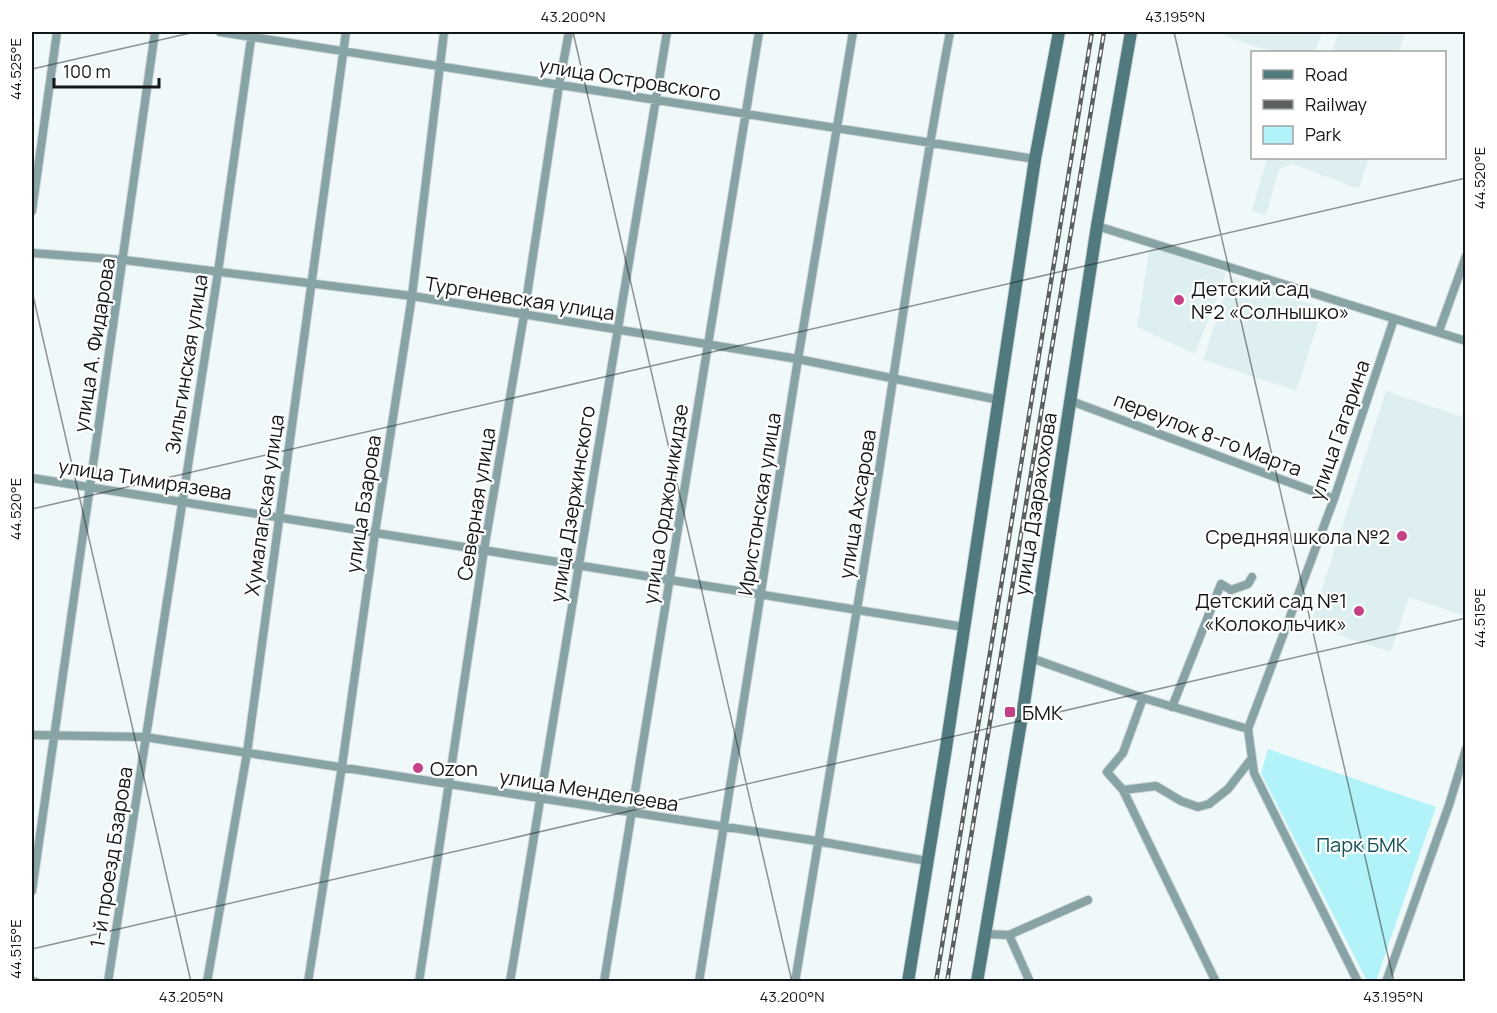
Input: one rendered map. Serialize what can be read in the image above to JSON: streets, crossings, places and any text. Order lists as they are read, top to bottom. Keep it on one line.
{"streets":{"street":["улица Островского","Тургеневская улица","улица А. Фидарова","Зильгинская улица","улица Гагарина","переулок 8-го Марта","улица Тимирязева","улица Бзарова","Северная улица","улица Дзержинского","улица Орджоникидзе","Иристонская улица","улица Ахсарова","улица Дзарахохова","Хумалагская улица","улица Менделеева","1-й проезд Бзарова"]},"crossings":[["улица Островского","Зильгинская улица"],["улица Островского","улица Бзарова"],["улица Островского","Северная улица"],["улица Островского","улица Дзержинского"],["улица Островского","улица Орджоникидзе"],["улица Островского","Иристонская улица"],["улица Островского","улица Ахсарова"],["улица Островского","Хумалагская улица"],["Тургеневская улица","улица А. Фидарова"],["Тургеневская улица","Зильгинская улица"],["Тургеневская улица","улица Бзарова"],["Тургеневская улица","Северная улица"],["Тургеневская улица","улица Дзержинского"],["Тургеневская улица","улица Орджоникидзе"],["Тургеневская улица","Иристонская улица"],["Тургеневская улица","улица Ахсарова"],["Тургеневская улица","Хумалагская улица"],["улица А. Фидарова","улица Тимирязева"],["улица А. Фидарова","улица Менделеева"],["Зильгинская улица","улица Тимирязева"],["Зильгинская улица","улица Менделеева"],["Зильгинская улица","1-й проезд Бзарова"],["улица Гагарина","переулок 8-го Марта"],["переулок 8-го Марта","улица Дзарахохова"],["улица Тимирязева","улица Бзарова"],["улица Тимирязева","Северная улица"],["улица Тимирязева","улица Дзержинского"],["улица Тимирязева","улица Орджоникидзе"],["улица Тимирязева","Иристонская улица"],["улица Тимирязева","улица Ахсарова"],["улица Тимирязева","Хумалагская улица"],["улица Бзарова","улица Менделеева"],["Северная улица","улица Менделеева"],["улица Дзержинского","улица Менделеева"],["улица Орджоникидзе","улица Менделеева"],["Иристонская улица","улица Менделеева"],["улица Ахсарова","улица Менделеева"],["Хумалагская улица","улица Менделеева"],["улица Менделеева","1-й проезд Бзарова"]],"parks":["Парк БМК"],"places":{"other":["Детский сад №2 «Солнышко»","Средняя школа №2","Детский сад №1 «Колокольчик»","Ozon"],"transit":["БМК"]},"legend":["Road","Railway","Park"],"scale_bar":"100 m","coordinates":["43.200°N","43.195°N","44.525°E","44.520°E","44.515°E","43.205°N"]}
